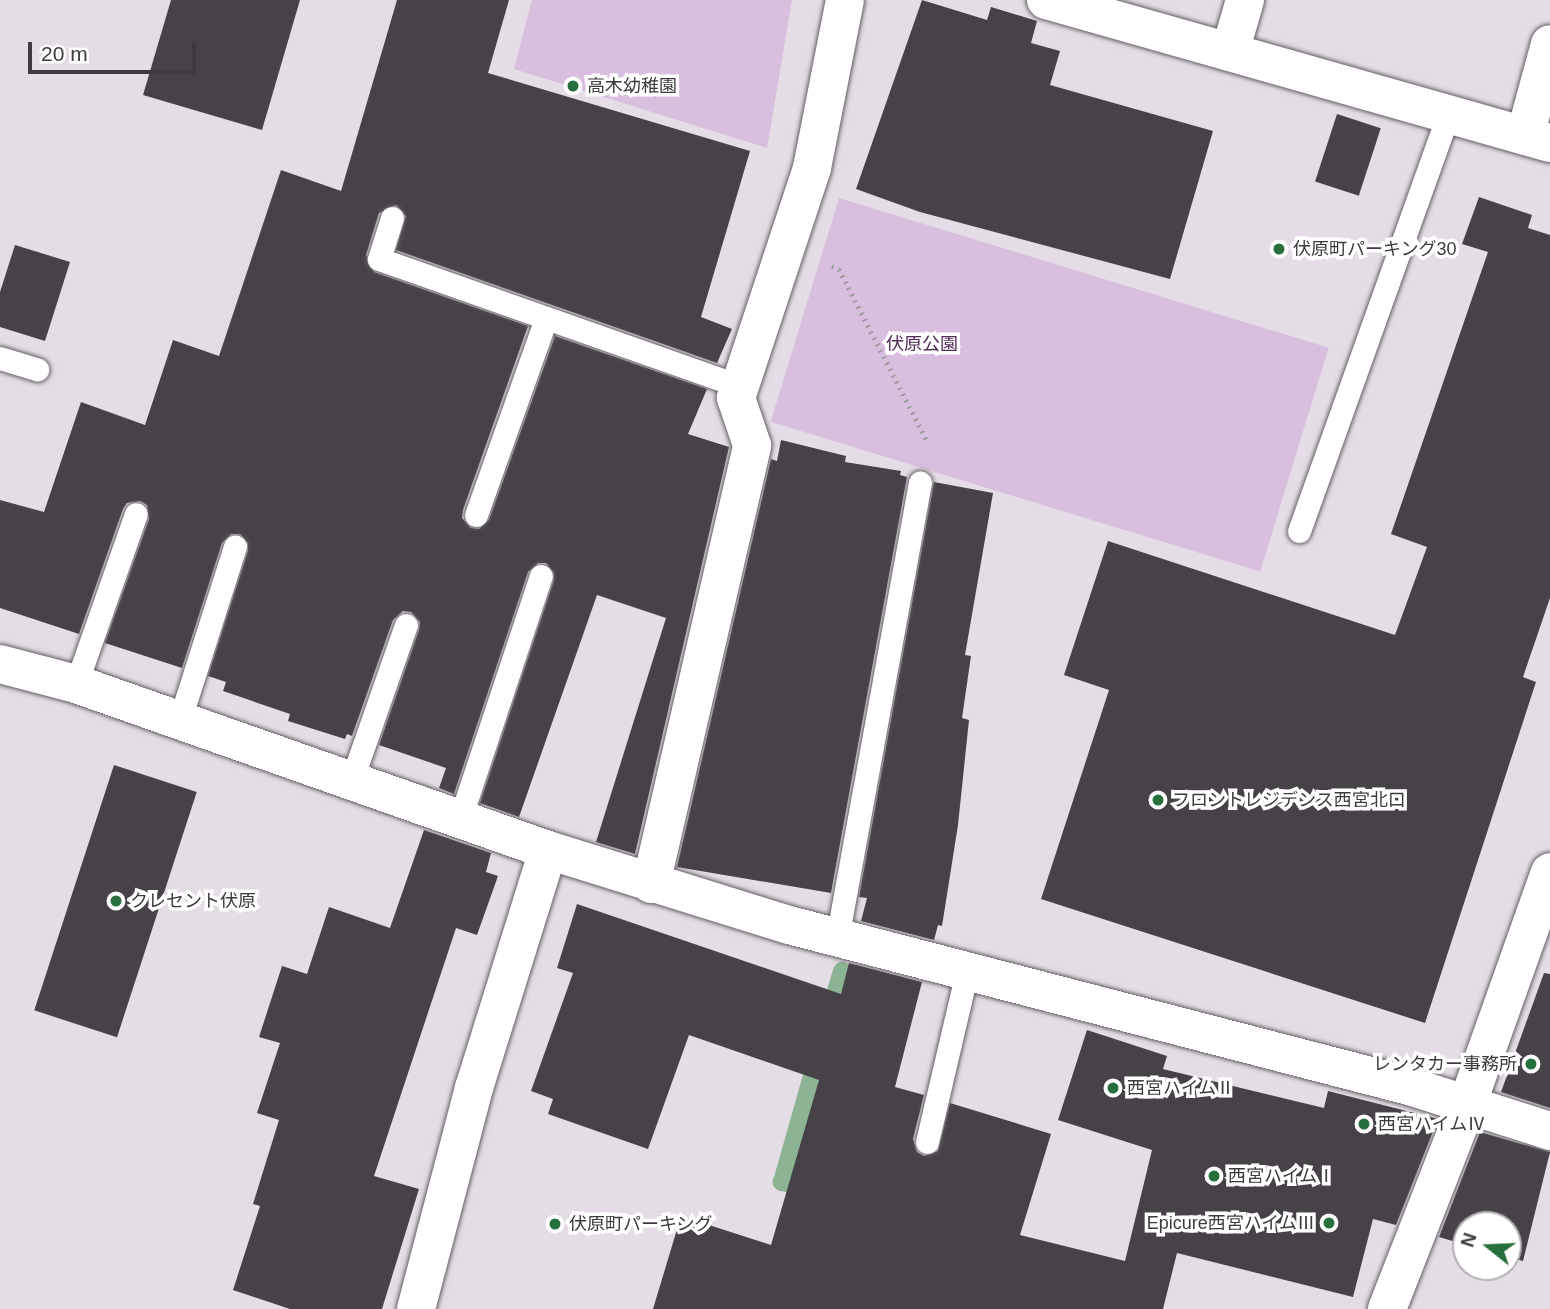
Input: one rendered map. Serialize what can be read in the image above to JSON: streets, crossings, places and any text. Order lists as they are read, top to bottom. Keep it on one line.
{"parks":["伏原公園"],"places":["高木幼稚園","伏原町パーキング30","フロントレジデンス西宮北口","クレセント伏原","レンタカー事務所","西宮ハイムⅡ","西宮ハイムⅣ","西宮ハイムⅠ","Epicure西宮ハイムⅢ","伏原町パーキング"],"scale_bar":"20 m","north":"left"}
